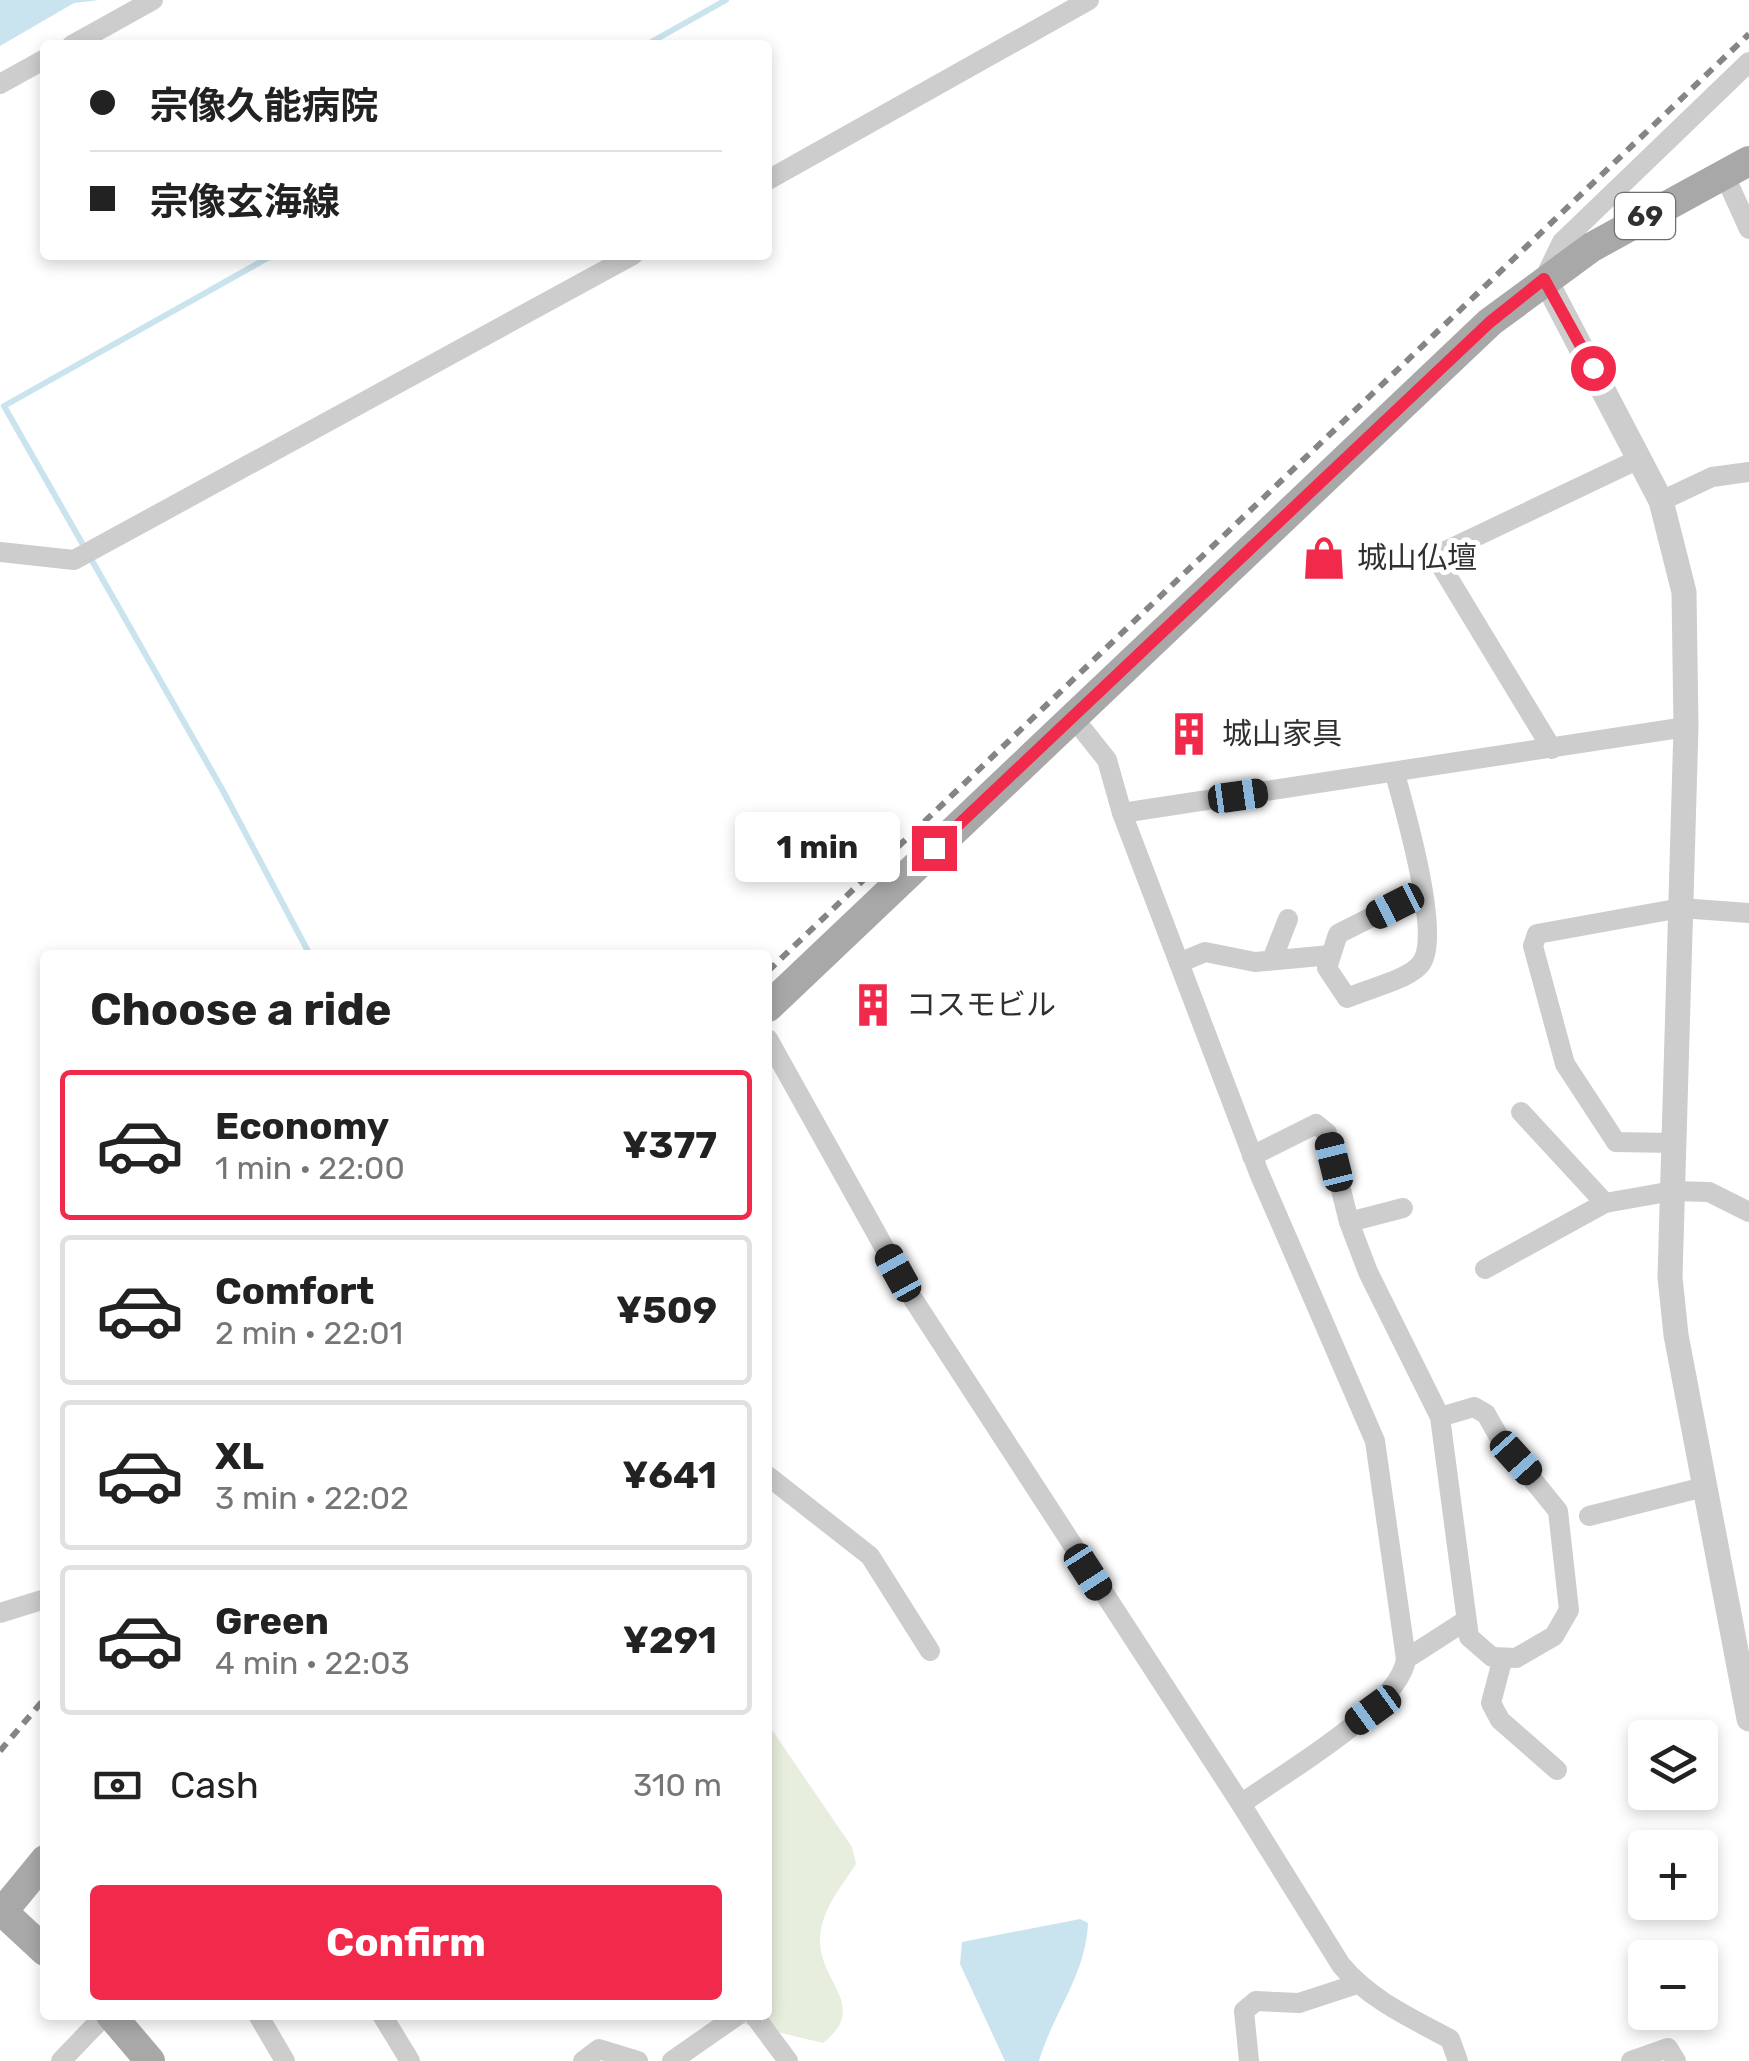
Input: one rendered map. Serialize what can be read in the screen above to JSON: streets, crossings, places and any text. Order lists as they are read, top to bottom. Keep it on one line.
{"streets":{"main road":["69"]},"places":{"shop":["城山仏壇"],"building":["城山家具","コスモビル"]},"page":{"banner":["宗像久能病院","宗像玄海線"],"bubble":"1 min","heading":"Choose a ride","list":[{"name":"Economy","note":"1 min · 22:00","value":"¥377"},{"name":"Comfort","note":"2 min · 22:01","value":"¥509"},{"name":"XL","note":"3 min · 22:02","value":"¥641"},{"name":"Green","note":"4 min · 22:03","value":"¥291"}],"map_buttons":["+","−"],"pay":["Cash","310 m"],"buttons":"Confirm"}}
